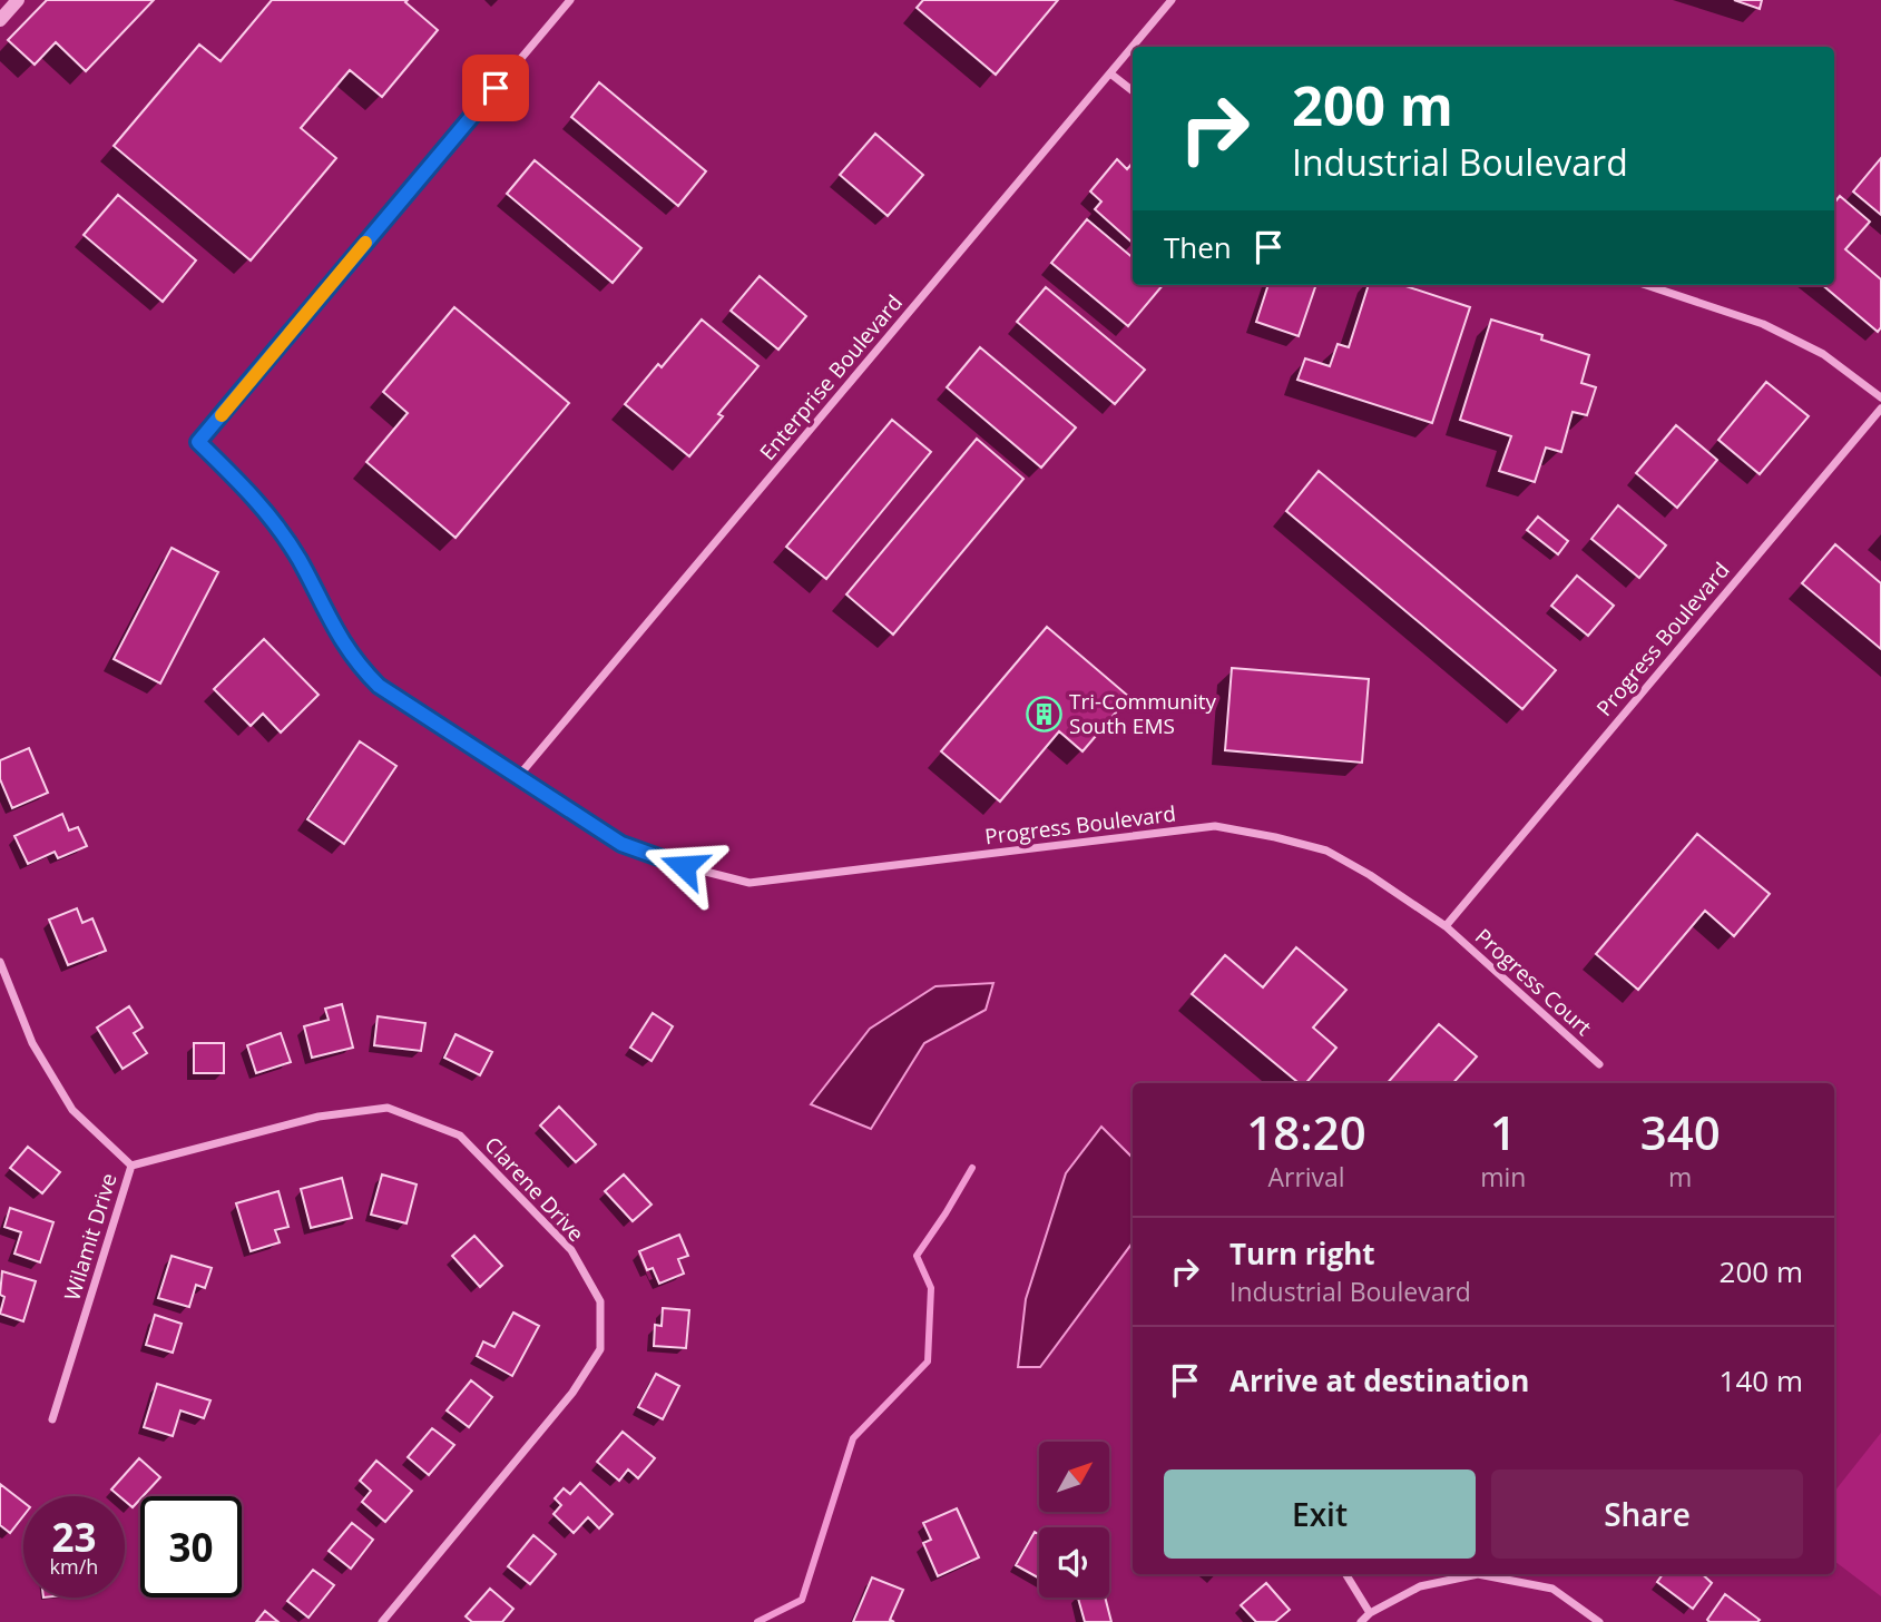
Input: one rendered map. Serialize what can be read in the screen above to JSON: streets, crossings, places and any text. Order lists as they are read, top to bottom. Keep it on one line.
{"streets":{"street":["Enterprise Boulevard","Progress Boulevard","Progress Court","Clarene Drive","Wilamit Drive"]},"crossings":[["Enterprise Boulevard","Progress Boulevard"],["Progress Boulevard","Progress Court"],["Clarene Drive","Wilamit Drive"]],"places":{"building":["Tri-Community South EMS"]},"north":"top right","page":{"turn":["200 m","Industrial Boulevard"],"then":"Then","eta":["18:20","Arrival","1","min","340","m"],"list":[{"name":"Turn right","note":"Industrial Boulevard","value":"200 m"},{"name":"Arrive at destination","value":"140 m"}],"buttons":["Exit","Share"],"speed":"23 km/h","limit":"30"}}
